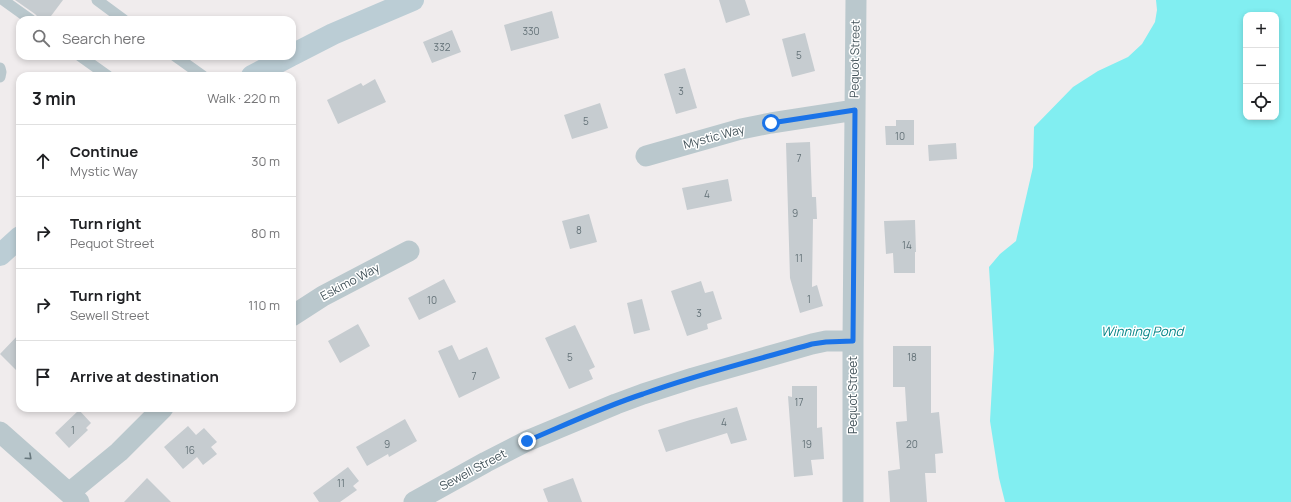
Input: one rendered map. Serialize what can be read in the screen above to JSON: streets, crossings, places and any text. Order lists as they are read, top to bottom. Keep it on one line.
{"streets":{"street":["Pequot Street","Mystic Way","Eskimo Way","Sewell Street"]},"crossings":[["Pequot Street","Mystic Way"],["Pequot Street","Sewell Street"]],"water":["Winning Pond"],"house_numbers":["330","332","5","3","5","10","7","4","9","8","14","11","1","10","3","5","18","7","17","4","1","9","19","20","16","11"],"page":{"map_buttons":["+","−"],"search":"Search here","heading":["3 min","Walk · 220 m"],"list":[["Continue","Mystic Way","30 m"],["Turn right","Pequot Street","80 m"],["Turn right","Sewell Street","110 m"],"Arrive at destination"]}}
